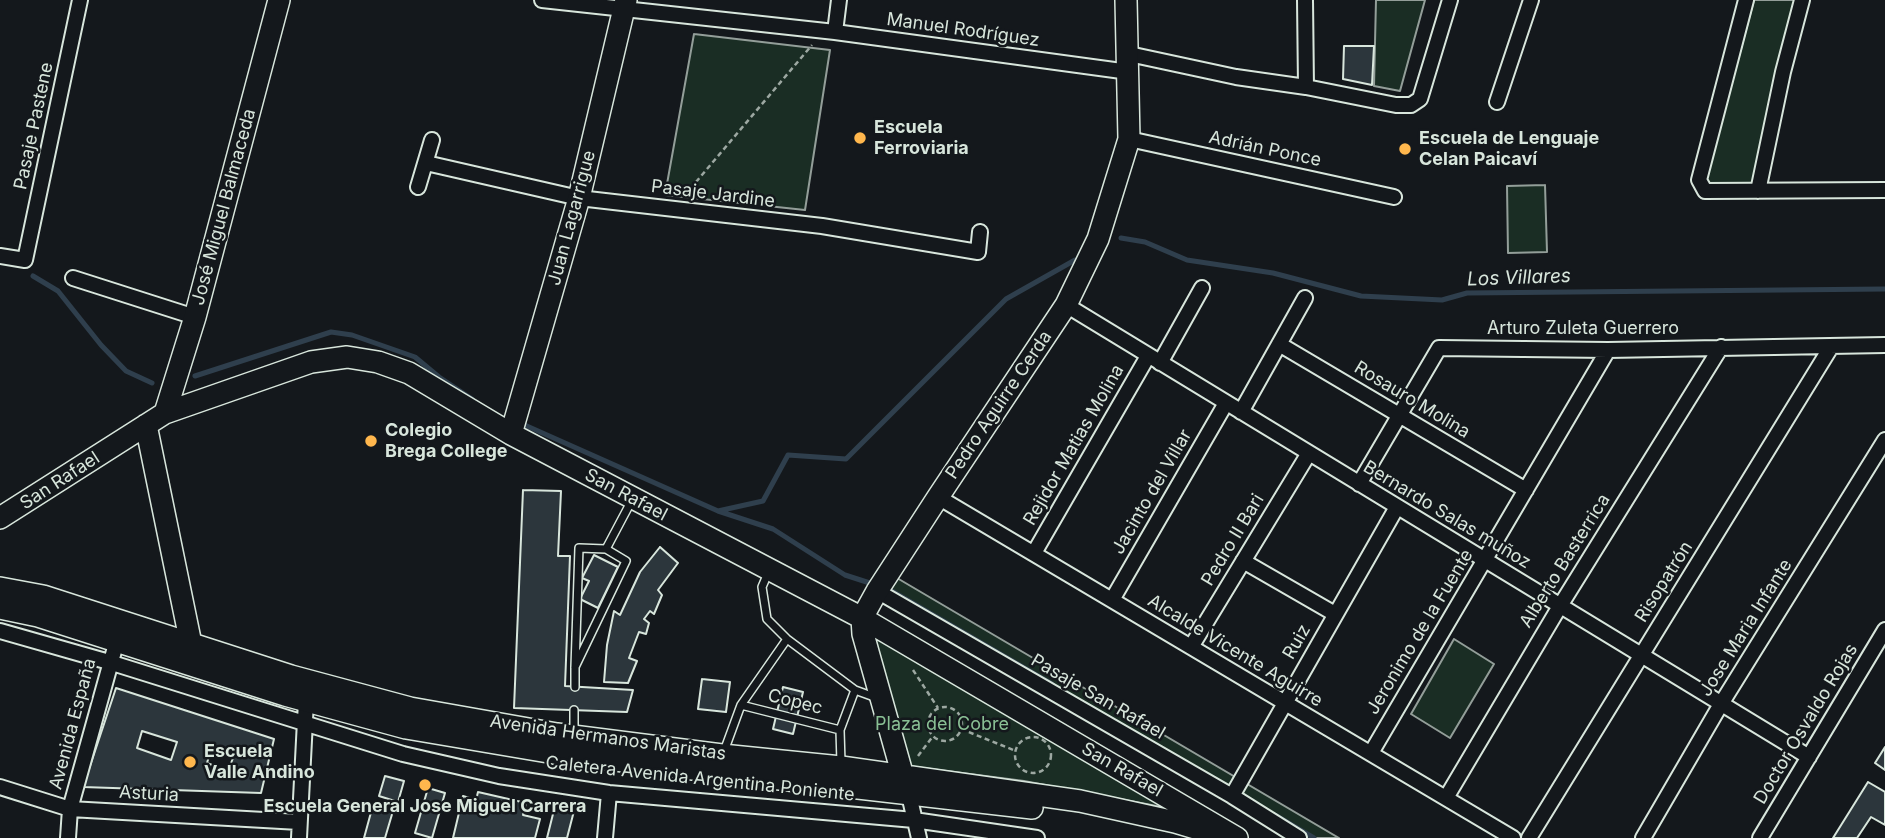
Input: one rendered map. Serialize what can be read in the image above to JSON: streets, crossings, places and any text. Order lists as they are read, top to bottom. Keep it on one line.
{"streets":{"street":["Manuel Rodríguez","Pasaje Pastene","Adrián Ponce","Pasaje Jardine","José Miguel Balmaceda","Juan Lagarrigue","Arturo Zuleta Guerrero","Rosauro Molina","Pedro Aguirre Cerda","Rejidor Matias Molina","San Rafael","Jacinto del Villar","Bernardo Salas muñoz","Pedro II Bari","Alberto Basterrica","Risopatrón","Jose Maria Infante","Jeronimo de la Fuente","Ruiz","Alcalde Vicente Aguirre","Pasaje San Rafael","Avenida España","Doctor Osvaldo Rojas","Avenida Hermanos Maristas","Caletera Avenida Argentina Poniente","Asturia"],"lane":["Copec"]},"crossings":[["Manuel Rodríguez","Juan Lagarrigue"],["Manuel Rodríguez","Pedro Aguirre Cerda"],["Adrián Ponce","Pedro Aguirre Cerda"],["Pasaje Jardine","Juan Lagarrigue"],["José Miguel Balmaceda","San Rafael"],["Juan Lagarrigue","San Rafael"],["Arturo Zuleta Guerrero","Rosauro Molina"],["Arturo Zuleta Guerrero","Bernardo Salas muñoz"],["Arturo Zuleta Guerrero","Alberto Basterrica"],["Arturo Zuleta Guerrero","Risopatrón"],["Arturo Zuleta Guerrero","Jeronimo de la Fuente"],["Rosauro Molina","Jeronimo de la Fuente"],["Pedro Aguirre Cerda","San Rafael"],["Pedro Aguirre Cerda","Bernardo Salas muñoz"],["Pedro Aguirre Cerda","Alcalde Vicente Aguirre"],["Pedro Aguirre Cerda","Pasaje San Rafael"],["Rejidor Matias Molina","Bernardo Salas muñoz"],["Rejidor Matias Molina","Alcalde Vicente Aguirre"],["San Rafael","Copec"],["Jacinto del Villar","Bernardo Salas muñoz"],["Jacinto del Villar","Alcalde Vicente Aguirre"],["Bernardo Salas muñoz","Pedro II Bari"],["Bernardo Salas muñoz","Alberto Basterrica"],["Bernardo Salas muñoz","Risopatrón"],["Bernardo Salas muñoz","Jose Maria Infante"],["Bernardo Salas muñoz","Jeronimo de la Fuente"],["Bernardo Salas muñoz","Ruiz"],["Bernardo Salas muñoz","Doctor Osvaldo Rojas"],["Pedro II Bari","Alcalde Vicente Aguirre"],["Alberto Basterrica","Alcalde Vicente Aguirre"],["Jeronimo de la Fuente","Alcalde Vicente Aguirre"],["Ruiz","Alcalde Vicente Aguirre"],["Ruiz","Pasaje San Rafael"],["Copec","Avenida Hermanos Maristas"],["Avenida España","Avenida Hermanos Maristas"],["Avenida España","Caletera Avenida Argentina Poniente"],["Avenida España","Asturia"]],"water":["Los Villares"],"parks":["Plaza del Cobre"],"places":["Escuela Ferroviaria","Escuela de Lenguaje Celan Paicaví","Colegio Brega College","Escuela Valle Andino","Escuela General Jose Miguel Carrera"]}
